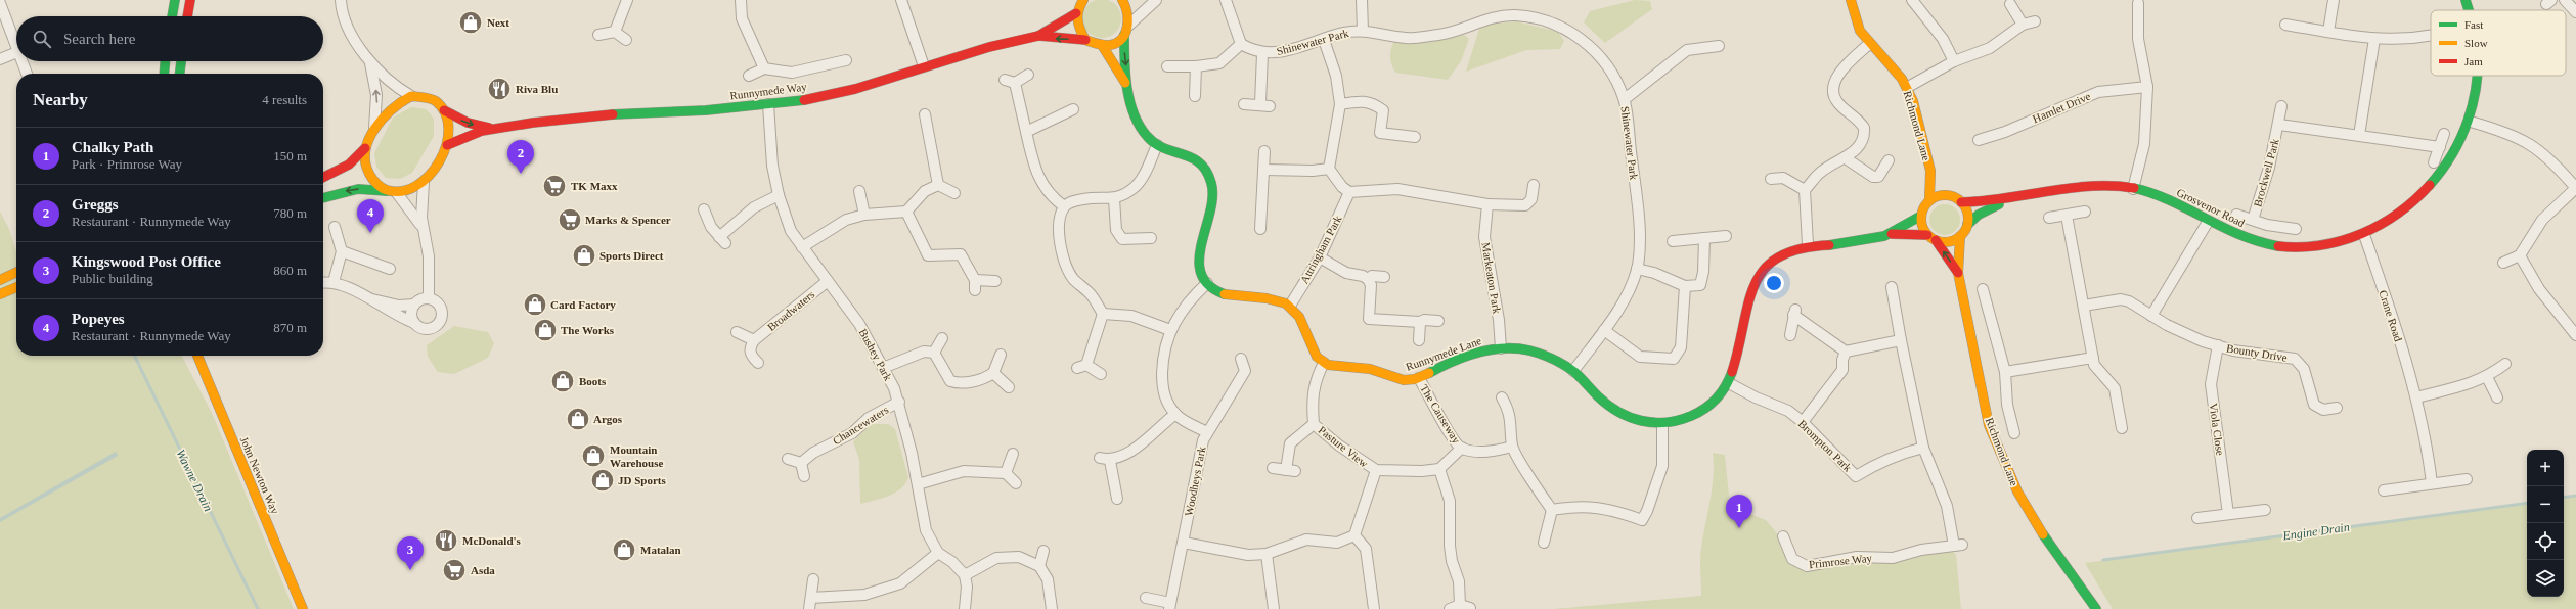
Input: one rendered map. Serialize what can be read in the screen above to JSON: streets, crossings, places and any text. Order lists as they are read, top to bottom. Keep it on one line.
{"streets":{"main road":["Runnymede Way","Richmond Lane","Grosvenor Road","Runnymede Lane","John Newton Way"],"street":["Shinewater Park","Hamlet Drive","Brockwell Park","Attringham Park","Markeaton Park","Broadwaters","Crane Road","Bounty Drive","Bushey Park","The Causeway","Chancewaters","Viola Close","Brompton Park","Pasture View","Woodheys Park","Primrose Way"]},"crossings":[["Shinewater Park","Runnymede Lane"],["Runnymede Way","Bushey Park"],["Richmond Lane","Grosvenor Road"],["Richmond Lane","Runnymede Lane"],["Grosvenor Road","Crane Road"],["Grosvenor Road","Runnymede Lane"],["Markeaton Park","Runnymede Lane"],["Broadwaters","Bushey Park"],["Bounty Drive","Viola Close"],["Runnymede Lane","The Causeway"],["Runnymede Lane","Brompton Park"],["Runnymede Lane","Pasture View"],["Bushey Park","Chancewaters"],["Brompton Park","Primrose Way"]],"water":["Wawne Drain","Engine Drain"],"places":{"shop":["Next","Sports Direct","Card Factory","The Works","Boots","Argos","Mountain Warehouse","JD Sports","Matalan"],"restaurant":["Riva Blu","McDonald's"],"supermarket":["TK Maxx","Marks & Spencer","Asda"]},"legend":["Fast","Slow","Jam"],"page":{"search":"Search here","heading":["Nearby","4 results"],"list":[{"mark":"1","name":"Chalky Path","note":"Park · Primrose Way","value":"150 m"},{"mark":"2","name":"Greggs","note":"Restaurant · Runnymede Way","value":"780 m"},{"mark":"3","name":"Kingswood Post Office","note":"Public building","value":"860 m"},{"mark":"4","name":"Popeyes","note":"Restaurant · Runnymede Way","value":"870 m"}],"pins":["2","4","1","3"],"map_buttons":["+","−"]}}
